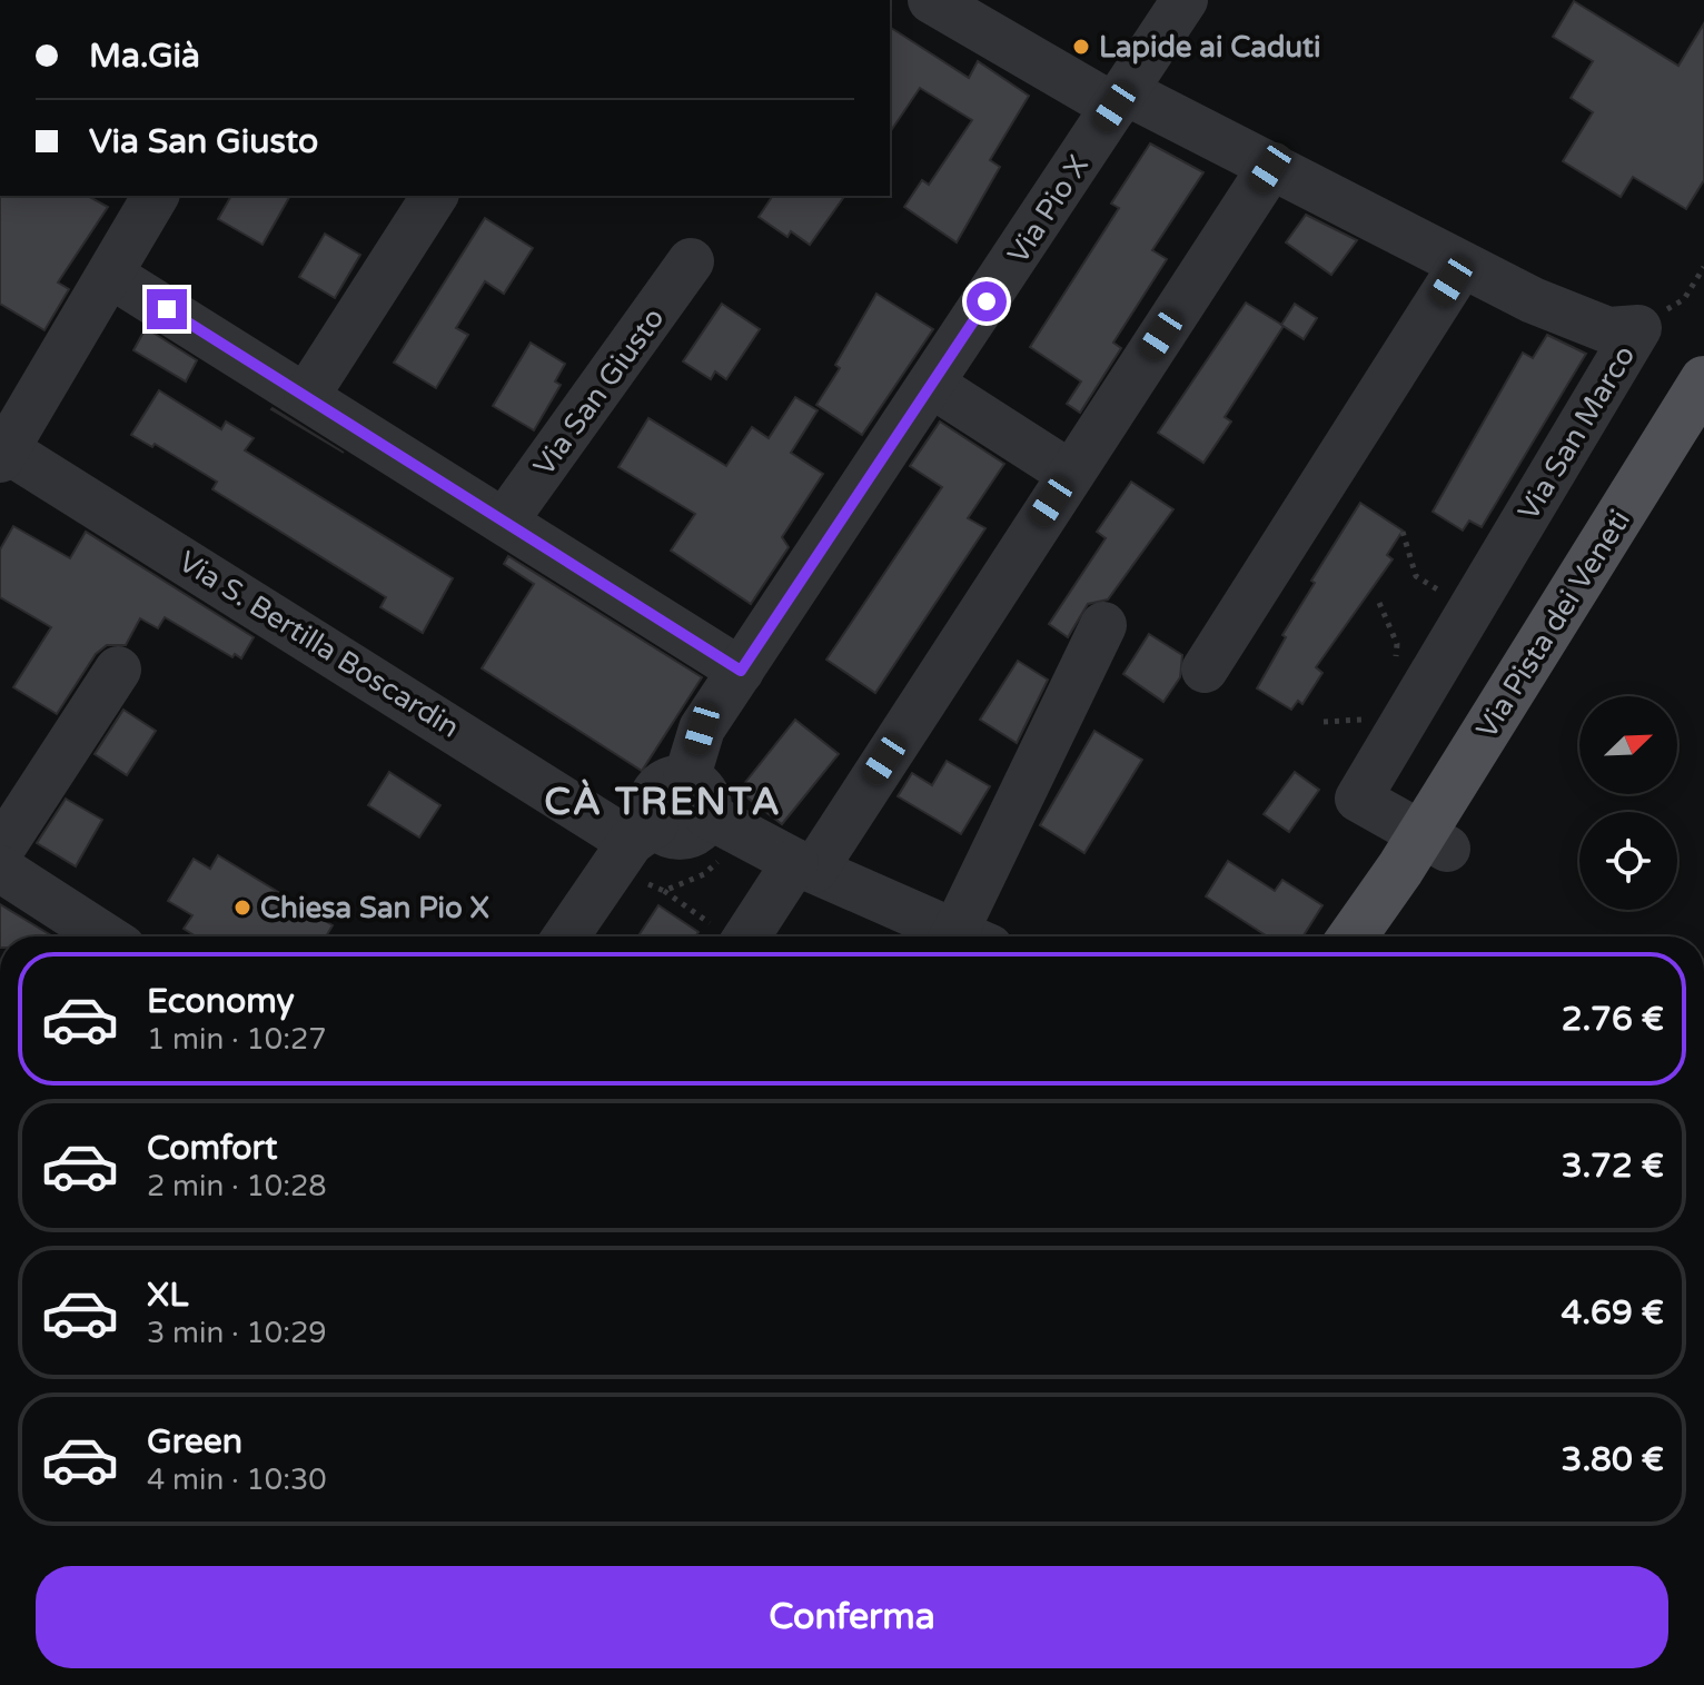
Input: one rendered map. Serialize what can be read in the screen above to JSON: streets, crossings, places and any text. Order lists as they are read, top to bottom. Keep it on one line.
{"streets":{"main road":["Via Pista dei Veneti"],"street":["Via Pio X","Via San Giusto","Via San Marco","Via S. Bertilla Boscardin"]},"crossings":[["Via Pio X","Via San Marco"],["Via Pio X","Via S. Bertilla Boscardin"],["Via San Marco","Via Pista dei Veneti"]],"districts":["CÀ TRENTA"],"places":["Lapide ai Caduti","Chiesa San Pio X"],"north":"top right","page":{"banner":["Ma.Già","Via San Giusto"],"list":[{"name":"Economy","note":"1 min · 10:27","value":"2.76 €"},{"name":"Comfort","note":"2 min · 10:28","value":"3.72 €"},{"name":"XL","note":"3 min · 10:29","value":"4.69 €"},{"name":"Green","note":"4 min · 10:30","value":"3.80 €"}],"buttons":"Conferma"}}
